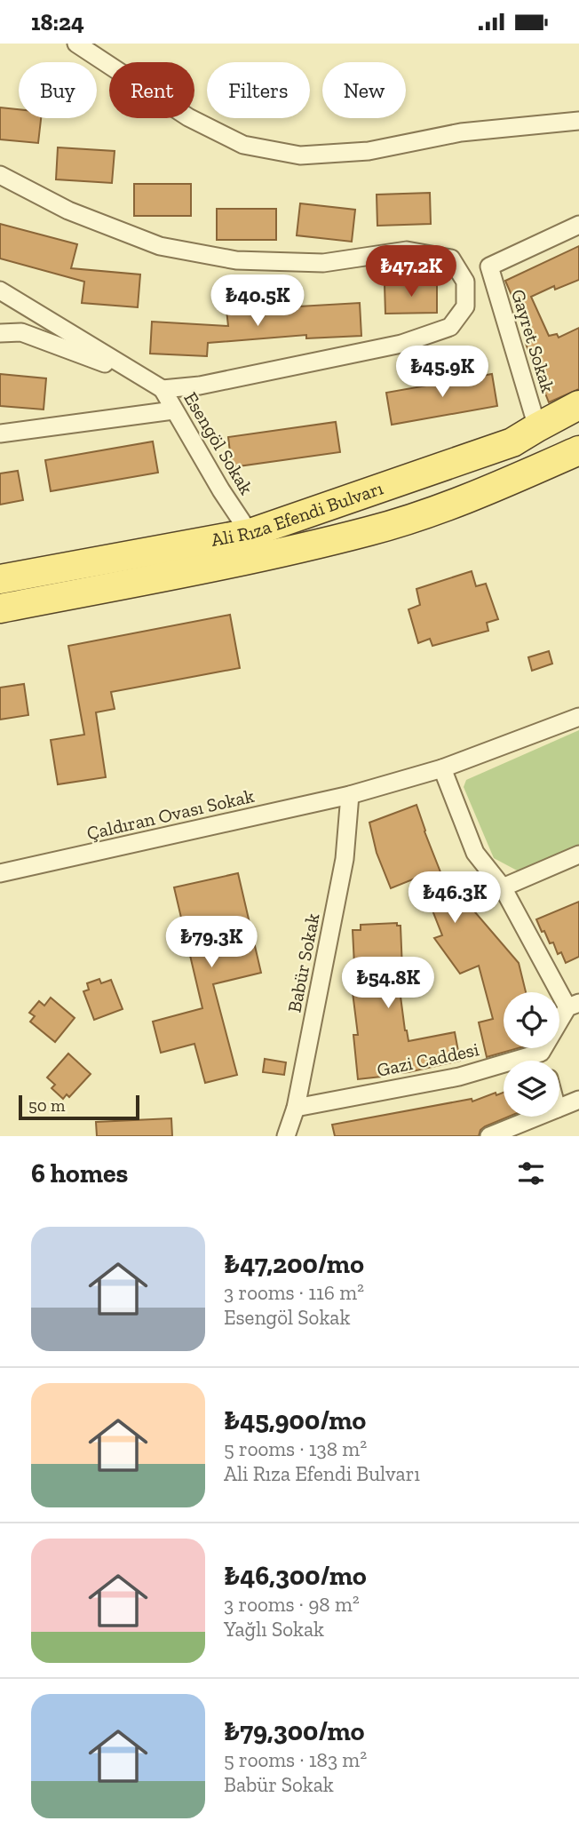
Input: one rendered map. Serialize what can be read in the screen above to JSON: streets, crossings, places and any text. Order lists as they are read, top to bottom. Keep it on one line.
{"streets":{"main road":["Ali Rıza Efendi Bulvarı"],"street":["Gayret Sokak","Esengöl Sokak","Çaldıran Ovası Sokak","Babür Sokak","Gazi Caddesi"]},"crossings":[["Gayret Sokak","Ali Rıza Efendi Bulvarı"],["Esengöl Sokak","Ali Rıza Efendi Bulvarı"],["Çaldıran Ovası Sokak","Babür Sokak"],["Babür Sokak","Gazi Caddesi"]],"scale_bar":"50 m","page":{"status":"18:24","chip":["Buy","Rent","Filters","New"],"price":["₺47.2K","₺40.5K","₺45.9K","₺46.3K","₺79.3K","₺54.8K"],"scale":"50 m","heading":"6 homes","list":[{"name":"₺47,200/mo","note":"3 rooms · 116 m² · Esengöl Sokak"},{"name":"₺45,900/mo","note":"5 rooms · 138 m² · Ali Rıza Efendi Bulvarı"},{"name":"₺46,300/mo","note":"3 rooms · 98 m² · Yağlı Sokak"},{"name":"₺79,300/mo","note":"5 rooms · 183 m² · Babür Sokak"}]}}
